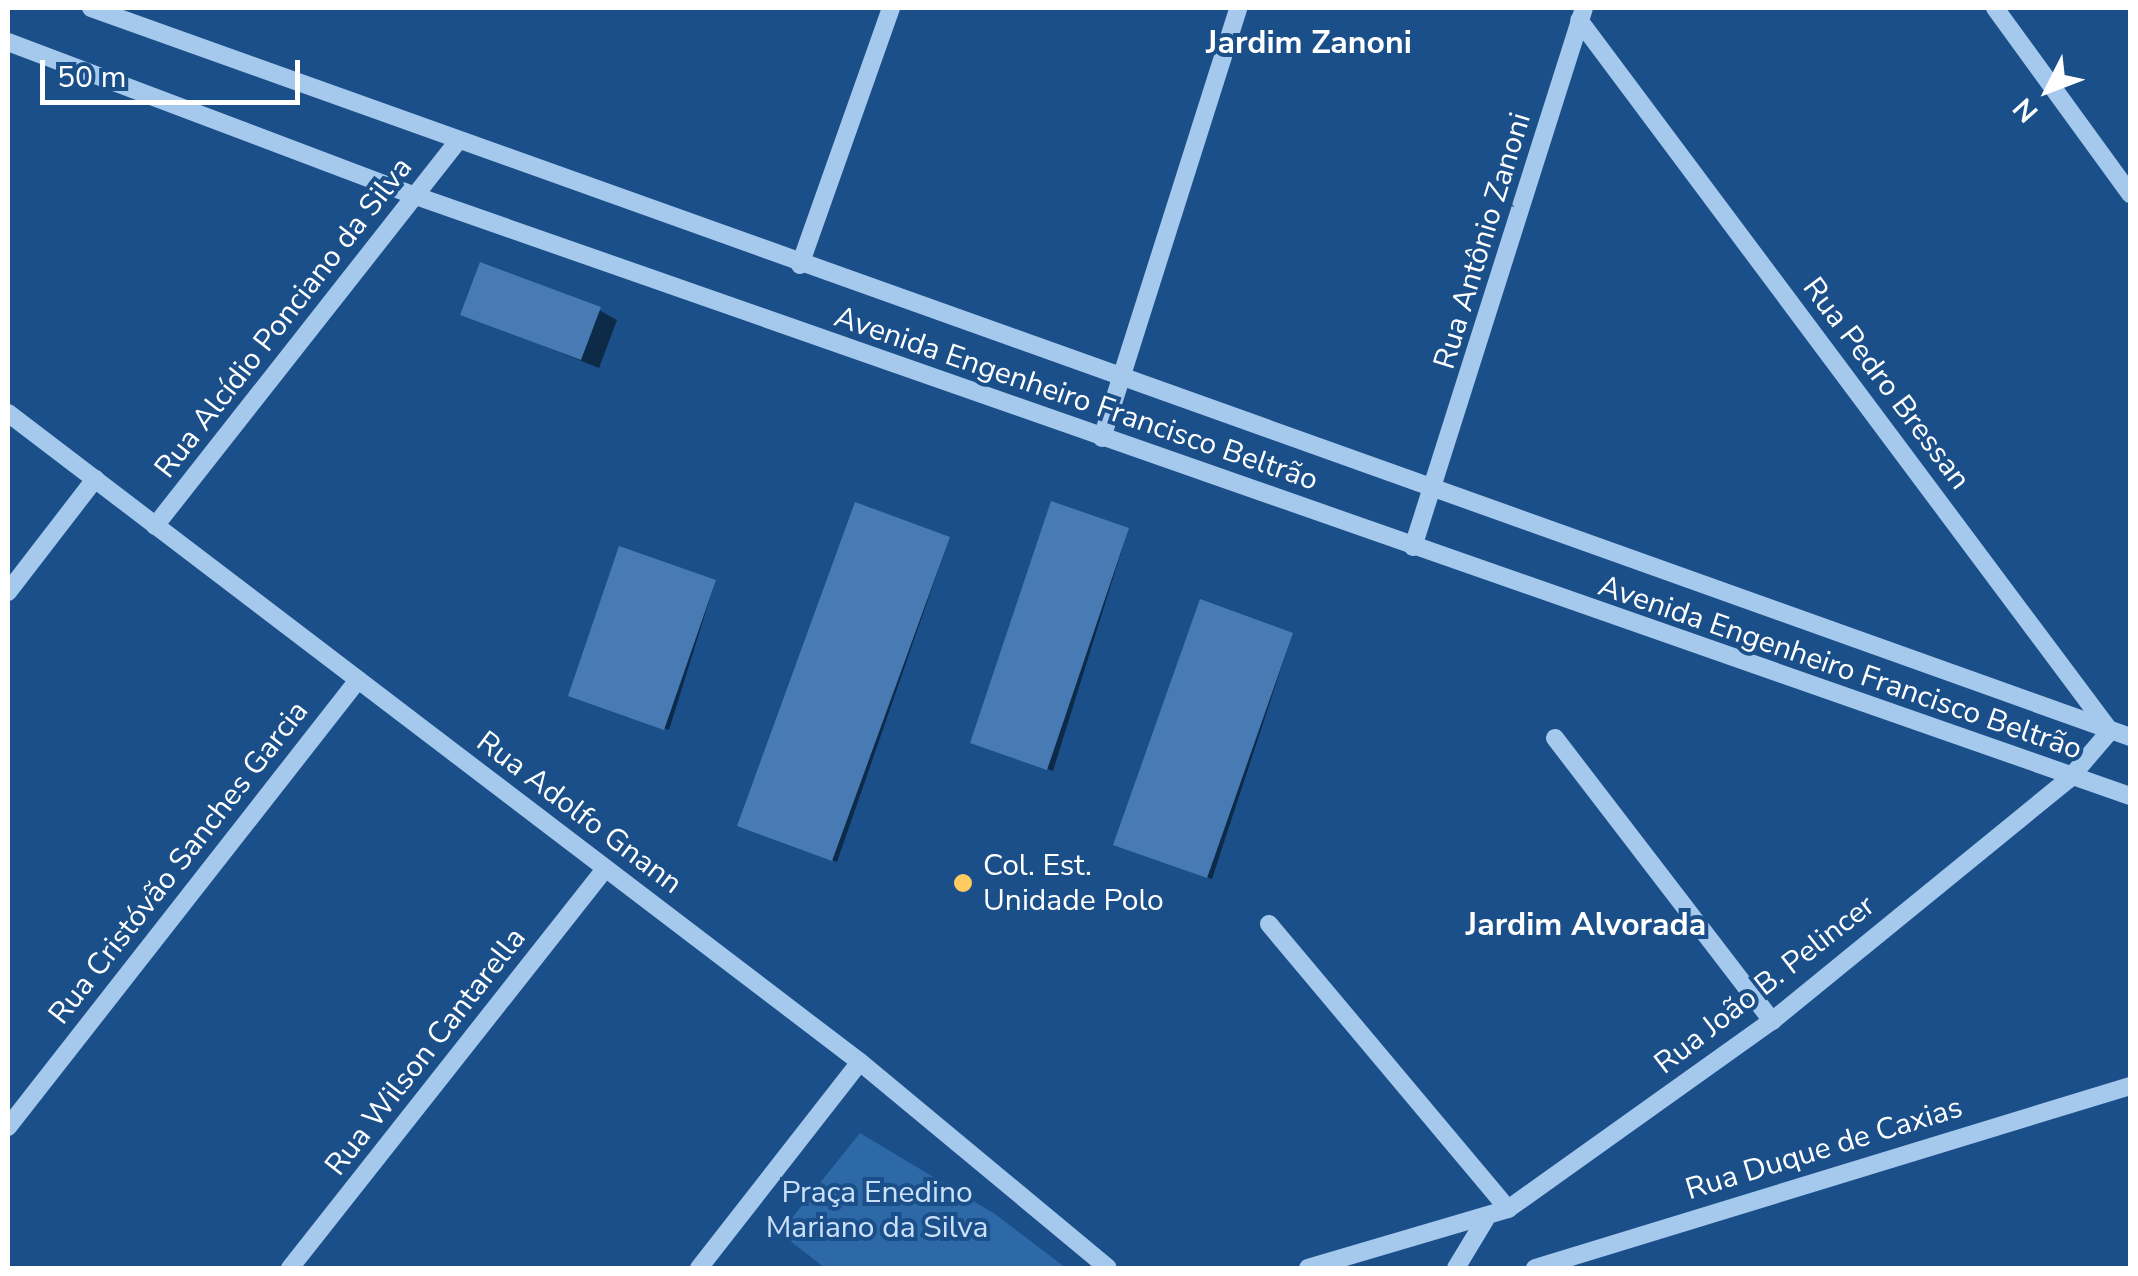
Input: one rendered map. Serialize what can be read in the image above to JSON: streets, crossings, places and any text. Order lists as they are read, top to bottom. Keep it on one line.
{"streets":{"street":["Rua Antônio Zanoni","Rua Alcídio Ponciano da Silva","Rua Pedro Bressan","Avenida Engenheiro Francisco Beltrão","Rua Adolfo Gnann","Rua Cristóvão Sanches Garcia","Rua João B. Pelincer","Rua Wilson Cantarella","Rua Duque de Caxias"]},"crossings":[["Rua Antônio Zanoni","Rua Pedro Bressan"],["Rua Antônio Zanoni","Avenida Engenheiro Francisco Beltrão"],["Rua Alcídio Ponciano da Silva","Avenida Engenheiro Francisco Beltrão"],["Rua Alcídio Ponciano da Silva","Rua Adolfo Gnann"],["Rua Pedro Bressan","Avenida Engenheiro Francisco Beltrão"],["Avenida Engenheiro Francisco Beltrão","Rua João B. Pelincer"],["Rua Adolfo Gnann","Rua Cristóvão Sanches Garcia"],["Rua Adolfo Gnann","Rua Wilson Cantarella"]],"districts":["Jardim Zanoni","Jardim Alvorada"],"parks":["Praça Enedino Mariano da Silva"],"places":["Col. Est. Unidade Polo"],"scale_bar":"50 m","north":"bottom left"}
